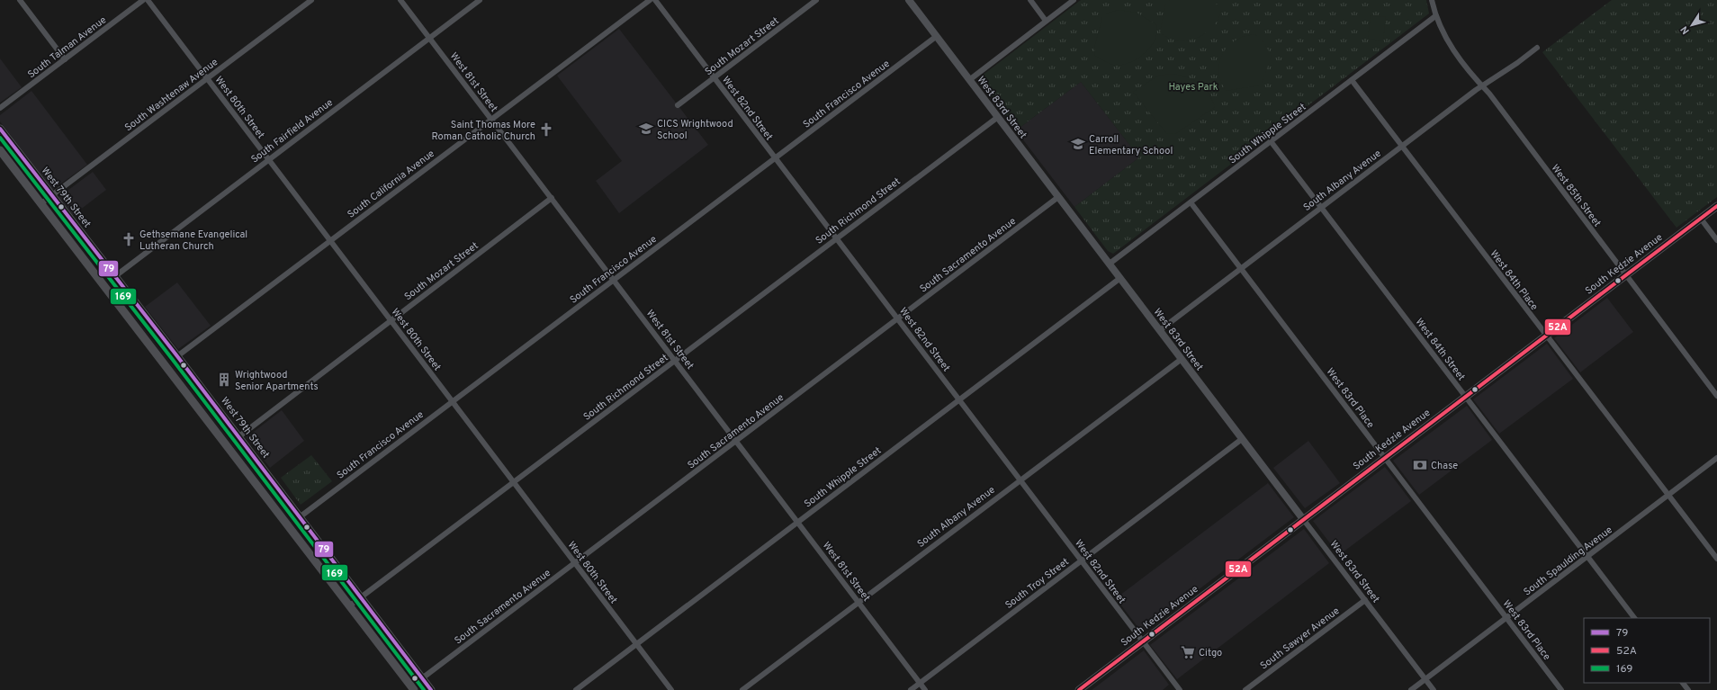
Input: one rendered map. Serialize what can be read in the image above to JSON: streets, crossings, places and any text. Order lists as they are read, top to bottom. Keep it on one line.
{"streets":{"main road":["West 79th Street","South Kedzie Avenue"],"street":["South Mozart Street","South Talman Avenue","West 81st Street","South Francisco Avenue","South Washtenaw Avenue","West 80th Street","West 83rd Street","West 82nd Street","South Fairfield Avenue","South Whipple Street","South Albany Avenue","South California Avenue","West 85th Street","South Richmond Street","South Sacramento Avenue","West 84th Place","West 84th Street","West 83rd Place","South Spaulding Avenue","South Troy Street","South Sawyer Avenue"]},"crossings":[["South Mozart Street","West 81st Street"],["South Mozart Street","West 80th Street"],["South Mozart Street","West 82nd Street"],["South Mozart Street","West 79th Street"],["West 81st Street","South Francisco Avenue"],["West 81st Street","South Fairfield Avenue"],["West 81st Street","South Whipple Street"],["West 81st Street","South Albany Avenue"],["West 81st Street","South California Avenue"],["West 81st Street","South Richmond Street"],["West 81st Street","South Sacramento Avenue"],["West 81st Street","South Troy Street"],["South Francisco Avenue","West 80th Street"],["South Francisco Avenue","West 83rd Street"],["South Francisco Avenue","West 82nd Street"],["South Francisco Avenue","West 79th Street"],["South Washtenaw Avenue","West 80th Street"],["South Washtenaw Avenue","West 79th Street"],["West 80th Street","South Fairfield Avenue"],["West 80th Street","South Whipple Street"],["West 80th Street","South California Avenue"],["West 80th Street","South Richmond Street"],["West 80th Street","South Sacramento Avenue"],["West 83rd Street","South Whipple Street"],["West 83rd Street","South Albany Avenue"],["West 83rd Street","South Richmond Street"],["West 83rd Street","South Sacramento Avenue"],["West 83rd Street","South Kedzie Avenue"],["West 83rd Street","South Spaulding Avenue"],["West 83rd Street","South Troy Street"],["West 83rd Street","South Sawyer Avenue"],["West 82nd Street","South Whipple Street"],["West 82nd Street","South Albany Avenue"],["West 82nd Street","South Richmond Street"],["West 82nd Street","South Sacramento Avenue"],["West 82nd Street","South Kedzie Avenue"],["West 82nd Street","South Troy Street"],["South Fairfield Avenue","West 79th Street"],["South Whipple Street","West 85th Street"],["South Whipple Street","West 84th Place"],["South Whipple Street","West 84th Street"],["South Whipple Street","West 83rd Place"],["South Albany Avenue","West 85th Street"],["South Albany Avenue","West 84th Place"],["South Albany Avenue","West 84th Street"],["South Albany Avenue","West 83rd Place"],["South California Avenue","West 79th Street"],["West 85th Street","South Kedzie Avenue"],["West 79th Street","South Richmond Street"],["West 79th Street","South Sacramento Avenue"],["South Kedzie Avenue","West 84th Place"],["South Kedzie Avenue","West 84th Street"],["South Kedzie Avenue","West 83rd Place"],["West 84th Place","South Spaulding Avenue"],["West 84th Street","South Spaulding Avenue"],["West 83rd Place","South Spaulding Avenue"]],"parks":["Hayes Park"],"places":{"school or university":["CICS Wrightwood School","Carroll Elementary School"],"church":["Saint Thomas More Roman Catholic Church","Gethsemane Evangelical Lutheran Church"],"building":["Wrightwood Senior Apartments"],"bank":["Chase"],"supermarket":["Citgo"]},"lines":["transit line 79","transit line 169","transit line 52A"],"legend":["79","52A","169"],"north":"bottom left"}
